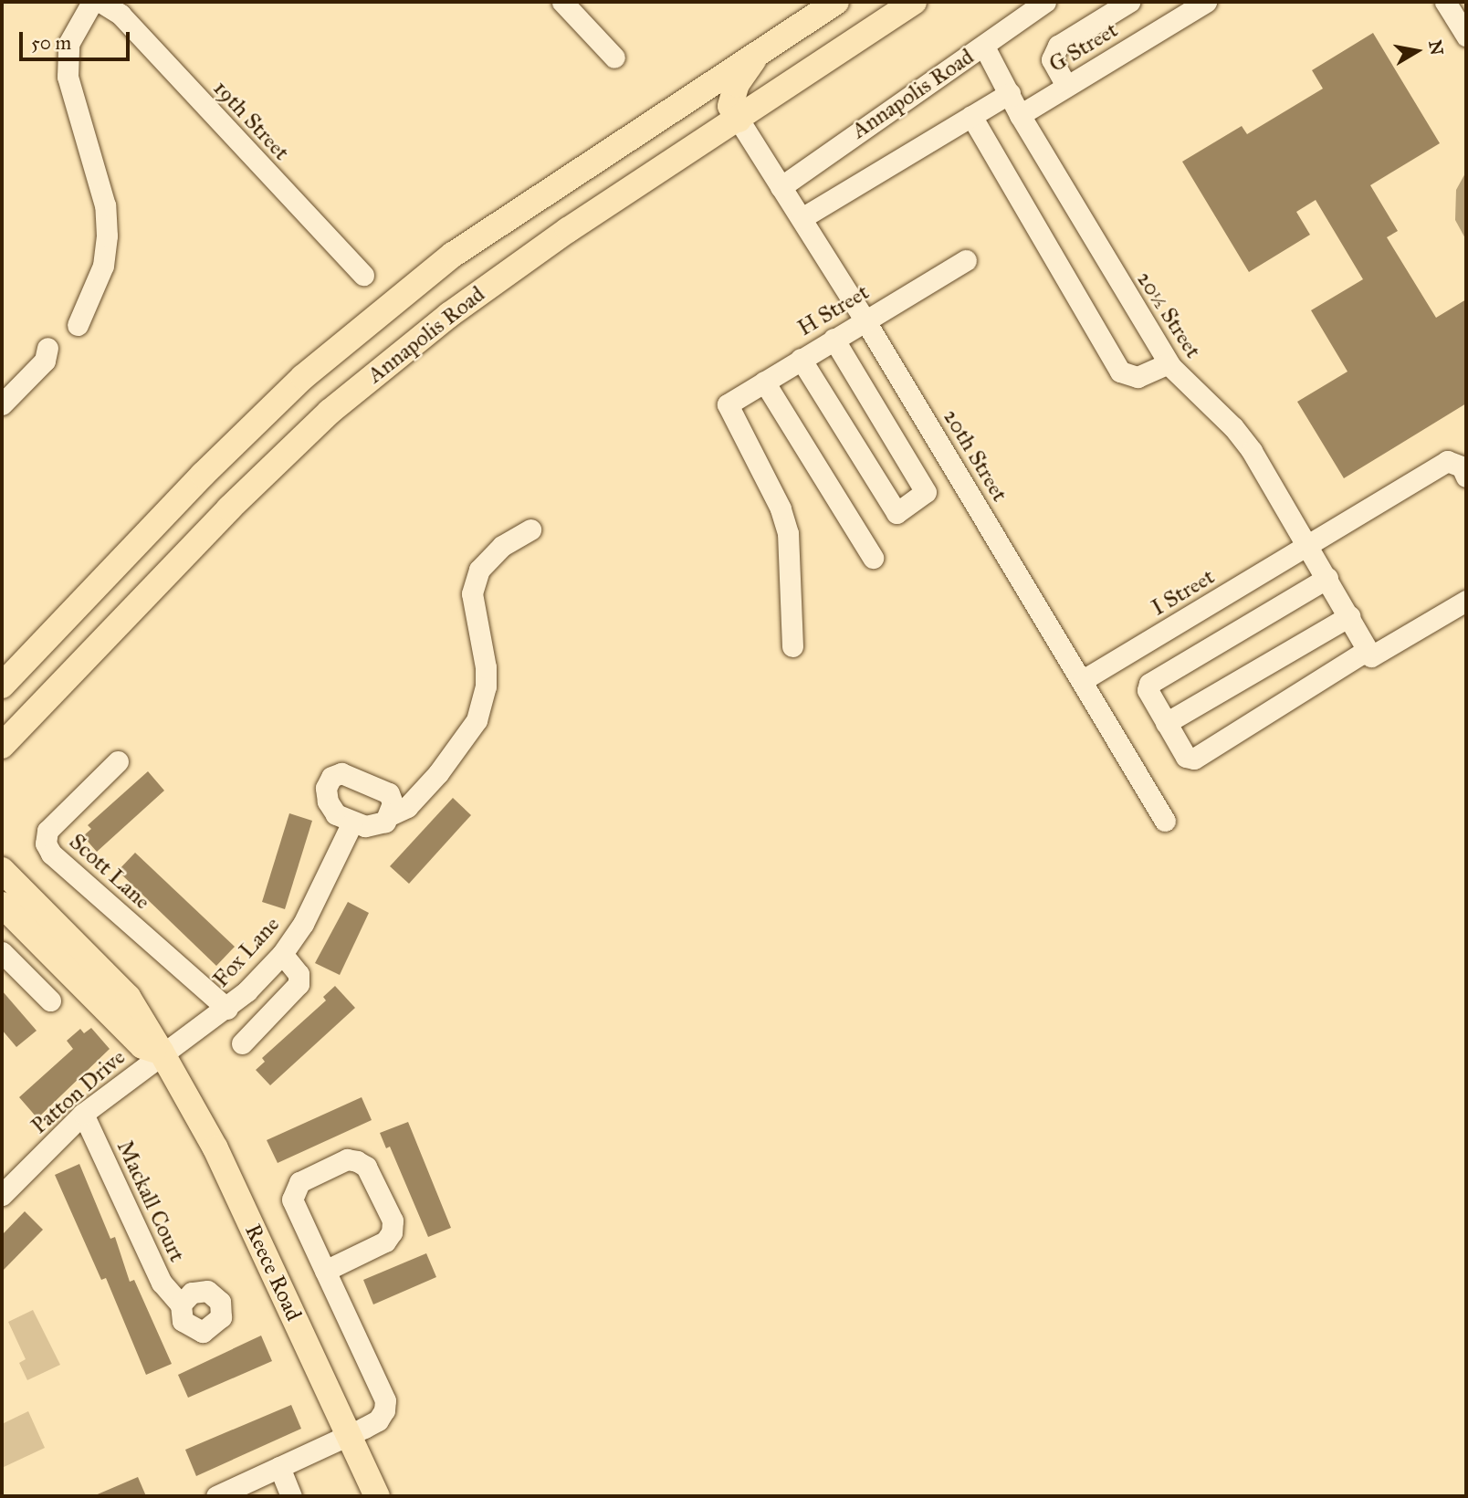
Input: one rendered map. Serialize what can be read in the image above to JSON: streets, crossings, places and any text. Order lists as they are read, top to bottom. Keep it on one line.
{"streets":{"main road":["Annapolis Road","Reece Road"],"street":["G Street","19th Street","H Street","20½ Street","20th Street","I Street","Scott Lane","Fox Lane","Patton Drive","Mackall Court"]},"crossings":[["G Street","20½ Street"],["Annapolis Road","20½ Street"],["Annapolis Road","20th Street"],["H Street","20th Street"],["20½ Street","I Street"],["20th Street","I Street"],["Scott Lane","Fox Lane"],["Fox Lane","Patton Drive"],["Fox Lane","Reece Road"],["Patton Drive","Mackall Court"],["Patton Drive","Reece Road"]],"scale_bar":"50 m","north":"right"}
